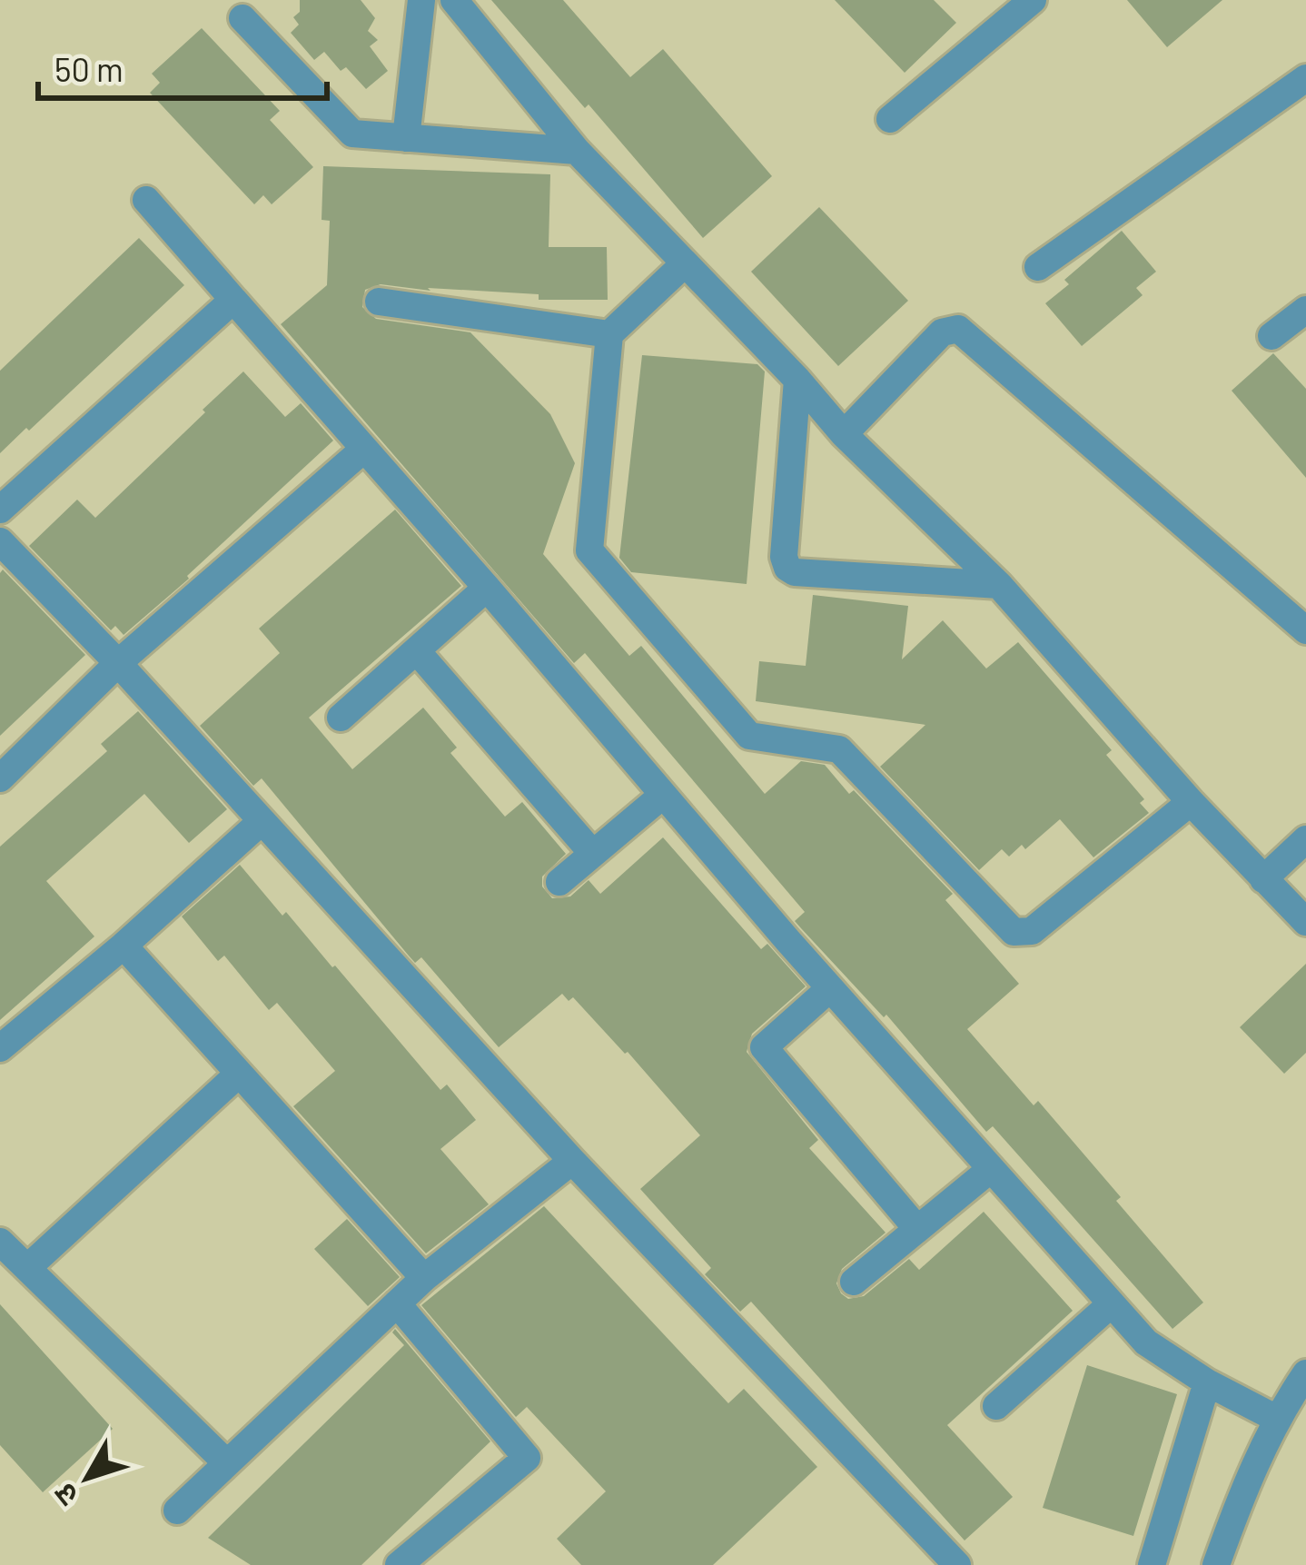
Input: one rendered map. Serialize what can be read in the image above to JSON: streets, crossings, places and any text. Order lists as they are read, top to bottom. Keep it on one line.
{"scale_bar":"50 m","north":"bottom left"}
